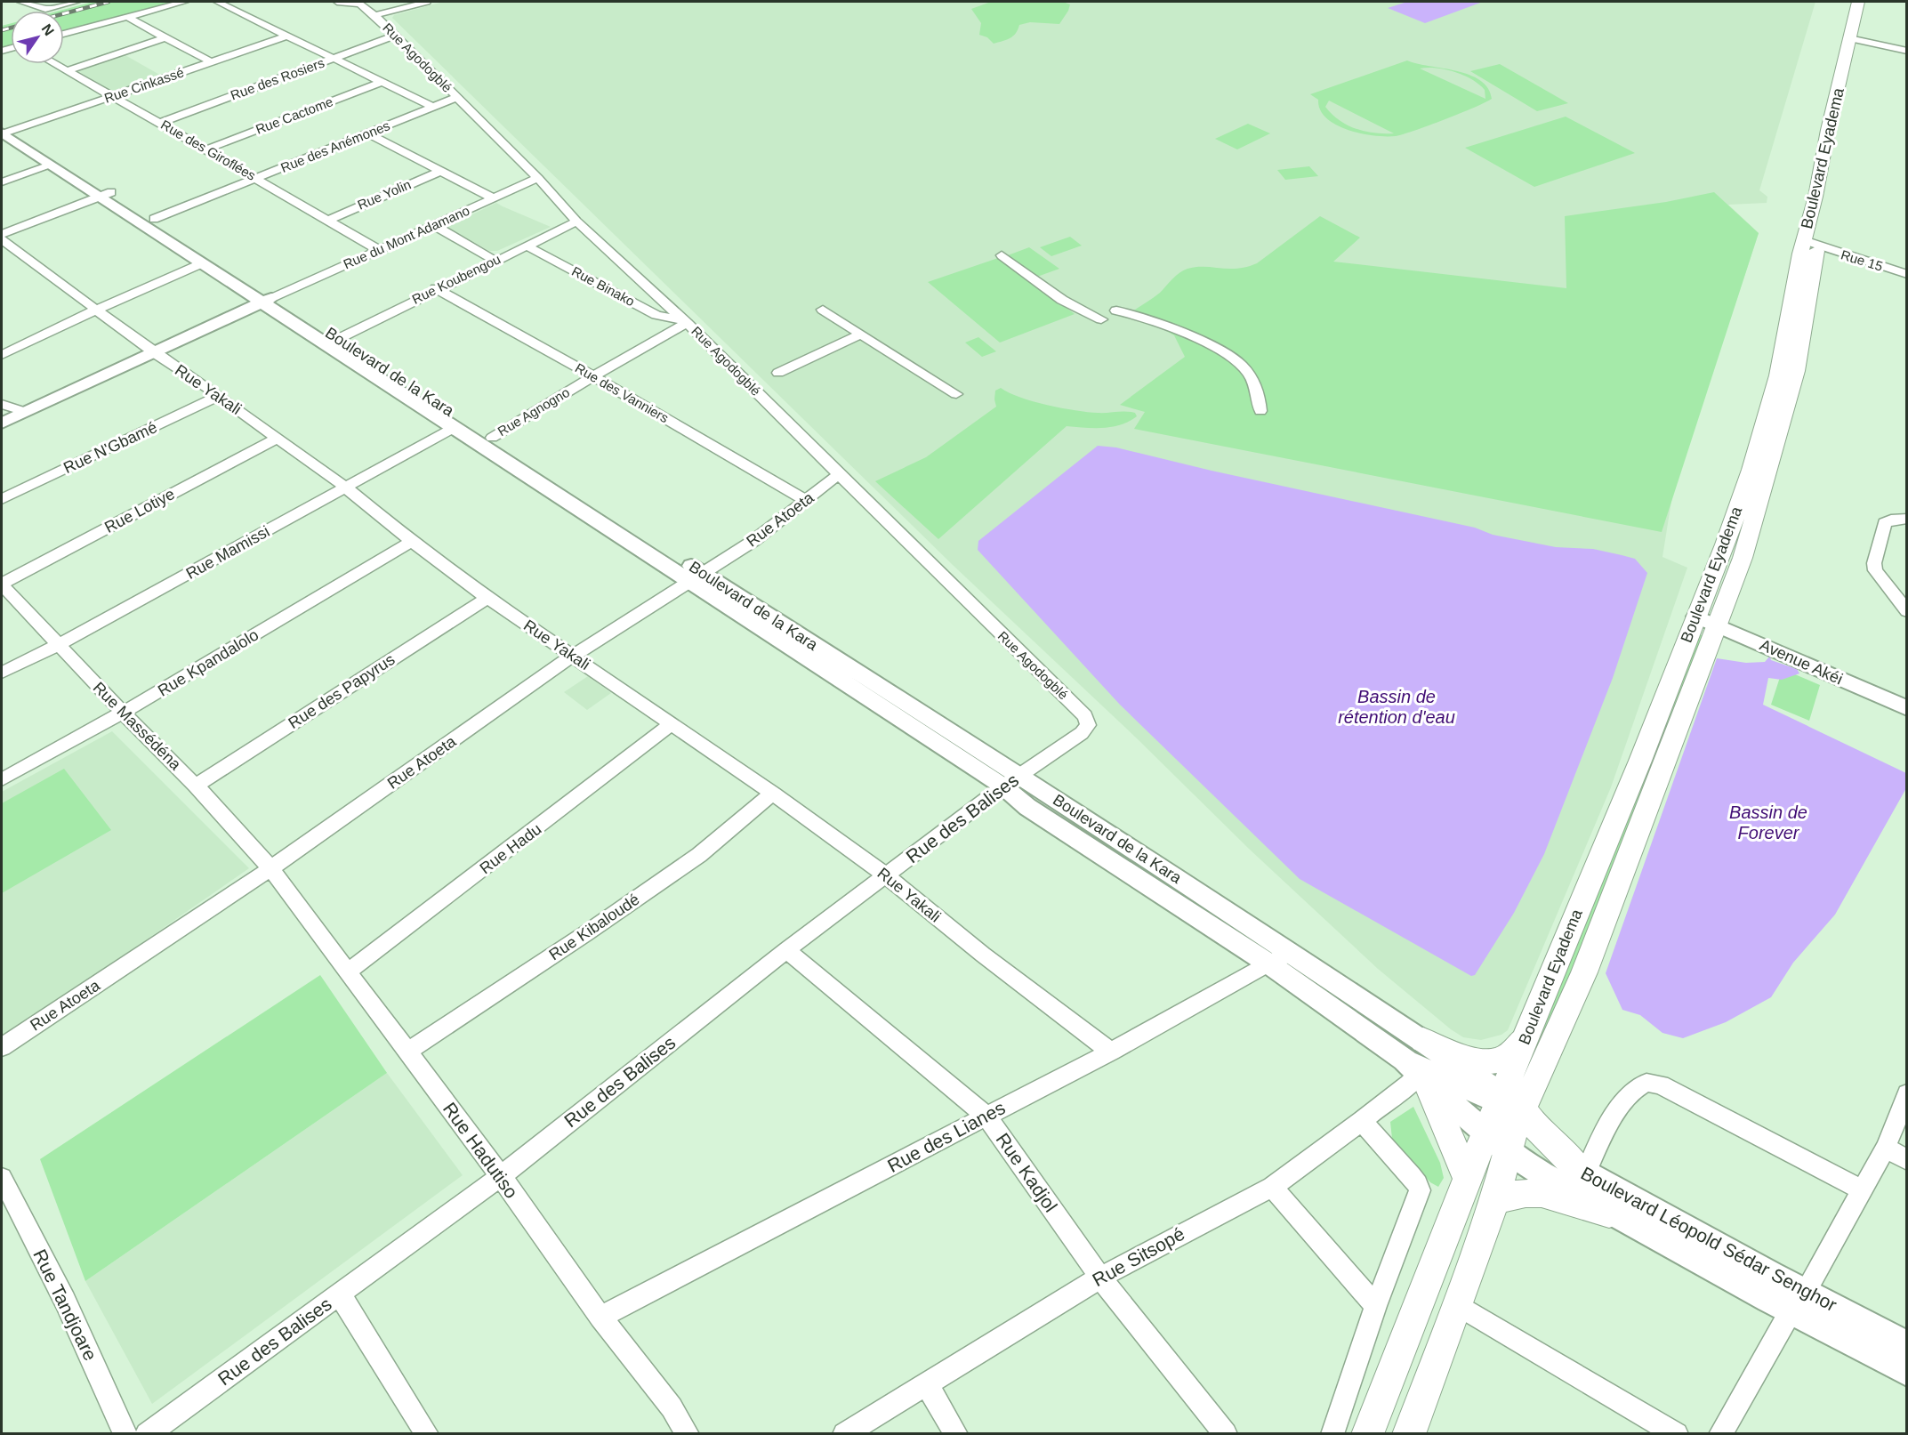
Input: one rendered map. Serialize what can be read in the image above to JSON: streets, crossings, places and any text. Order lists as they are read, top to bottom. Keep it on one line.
{"streets":{"highway":["Boulevard Eyadema"],"main road":["Boulevard de la Kara","Avenue Akéi","Boulevard Léopold Sédar Senghor"],"street":["Rue Agodogblé","Rue des Rosiers","Rue Cinkassé","Rue Cactome","Rue des Anémones","Rue des Giroflées","Rue Yolin","Rue du Mont Adamano","Rue 15","Rue Koubengou","Rue Binako","Rue Yakali","Rue des Vanniers","Rue Agnogno","Rue N'Gbamé","Rue Lotiye","Rue Atoeta","Rue Mamissi","Rue Kpandalolo","Rue des Papyrus","Rue Massédéna","Rue des Balises","Rue Hadu","Rue Kibaloudé","Rue des Lianes","Rue Hadutiso","Rue Kadjol","Rue Sitsopé","Rue Tandjoare"]},"crossings":[["Rue Agodogblé","Rue des Rosiers"],["Rue Agodogblé","Rue des Anémones"],["Rue Agodogblé","Rue du Mont Adamano"],["Rue Agodogblé","Rue Koubengou"],["Rue Agodogblé","Rue Binako"],["Rue Agodogblé","Rue Agnogno"],["Rue Agodogblé","Rue Atoeta"],["Rue Agodogblé","Rue des Balises"],["Rue des Rosiers","Rue des Giroflées"],["Rue Cinkassé","Rue des Giroflées"],["Rue Cinkassé","Boulevard de la Kara"],["Rue Cactome","Rue des Giroflées"],["Rue des Anémones","Rue des Giroflées"],["Rue des Anémones","Boulevard de la Kara"],["Rue des Giroflées","Rue Yolin"],["Rue des Giroflées","Rue du Mont Adamano"],["Boulevard Eyadema","Boulevard de la Kara"],["Boulevard Eyadema","Avenue Akéi"],["Rue du Mont Adamano","Boulevard de la Kara"],["Rue Koubengou","Rue Binako"],["Rue Koubengou","Boulevard de la Kara"],["Rue Koubengou","Rue des Vanniers"],["Rue Binako","Rue Agnogno"],["Boulevard de la Kara","Rue Agnogno"],["Boulevard de la Kara","Rue Atoeta"],["Boulevard de la Kara","Rue Mamissi"],["Boulevard de la Kara","Rue des Balises"],["Boulevard de la Kara","Rue des Lianes"],["Boulevard de la Kara","Rue Sitsopé"],["Rue Yakali","Rue N'Gbamé"],["Rue Yakali","Rue Lotiye"],["Rue Yakali","Rue Atoeta"],["Rue Yakali","Rue Mamissi"],["Rue Yakali","Rue Kpandalolo"],["Rue Yakali","Rue des Papyrus"],["Rue Yakali","Rue des Balises"],["Rue Yakali","Rue Hadu"],["Rue Yakali","Rue Kibaloudé"],["Rue Yakali","Rue des Lianes"],["Rue des Vanniers","Rue Agnogno"],["Rue des Vanniers","Rue Atoeta"],["Rue Lotiye","Rue Massédéna"],["Rue Atoeta","Rue Massédéna"],["Rue Atoeta","Rue Hadutiso"],["Rue Mamissi","Rue Massédéna"],["Rue Kpandalolo","Rue Massédéna"],["Rue des Papyrus","Rue Massédéna"],["Rue Massédéna","Rue Hadutiso"],["Rue des Balises","Rue Hadutiso"],["Rue des Balises","Rue Kadjol"],["Rue Hadu","Rue Hadutiso"],["Rue Kibaloudé","Rue Hadutiso"],["Rue des Lianes","Rue Hadutiso"],["Rue des Lianes","Rue Kadjol"],["Rue Kadjol","Rue Sitsopé"]],"water":["Bassin de rétention d'eau","Bassin de Forever"],"north":"top right"}
